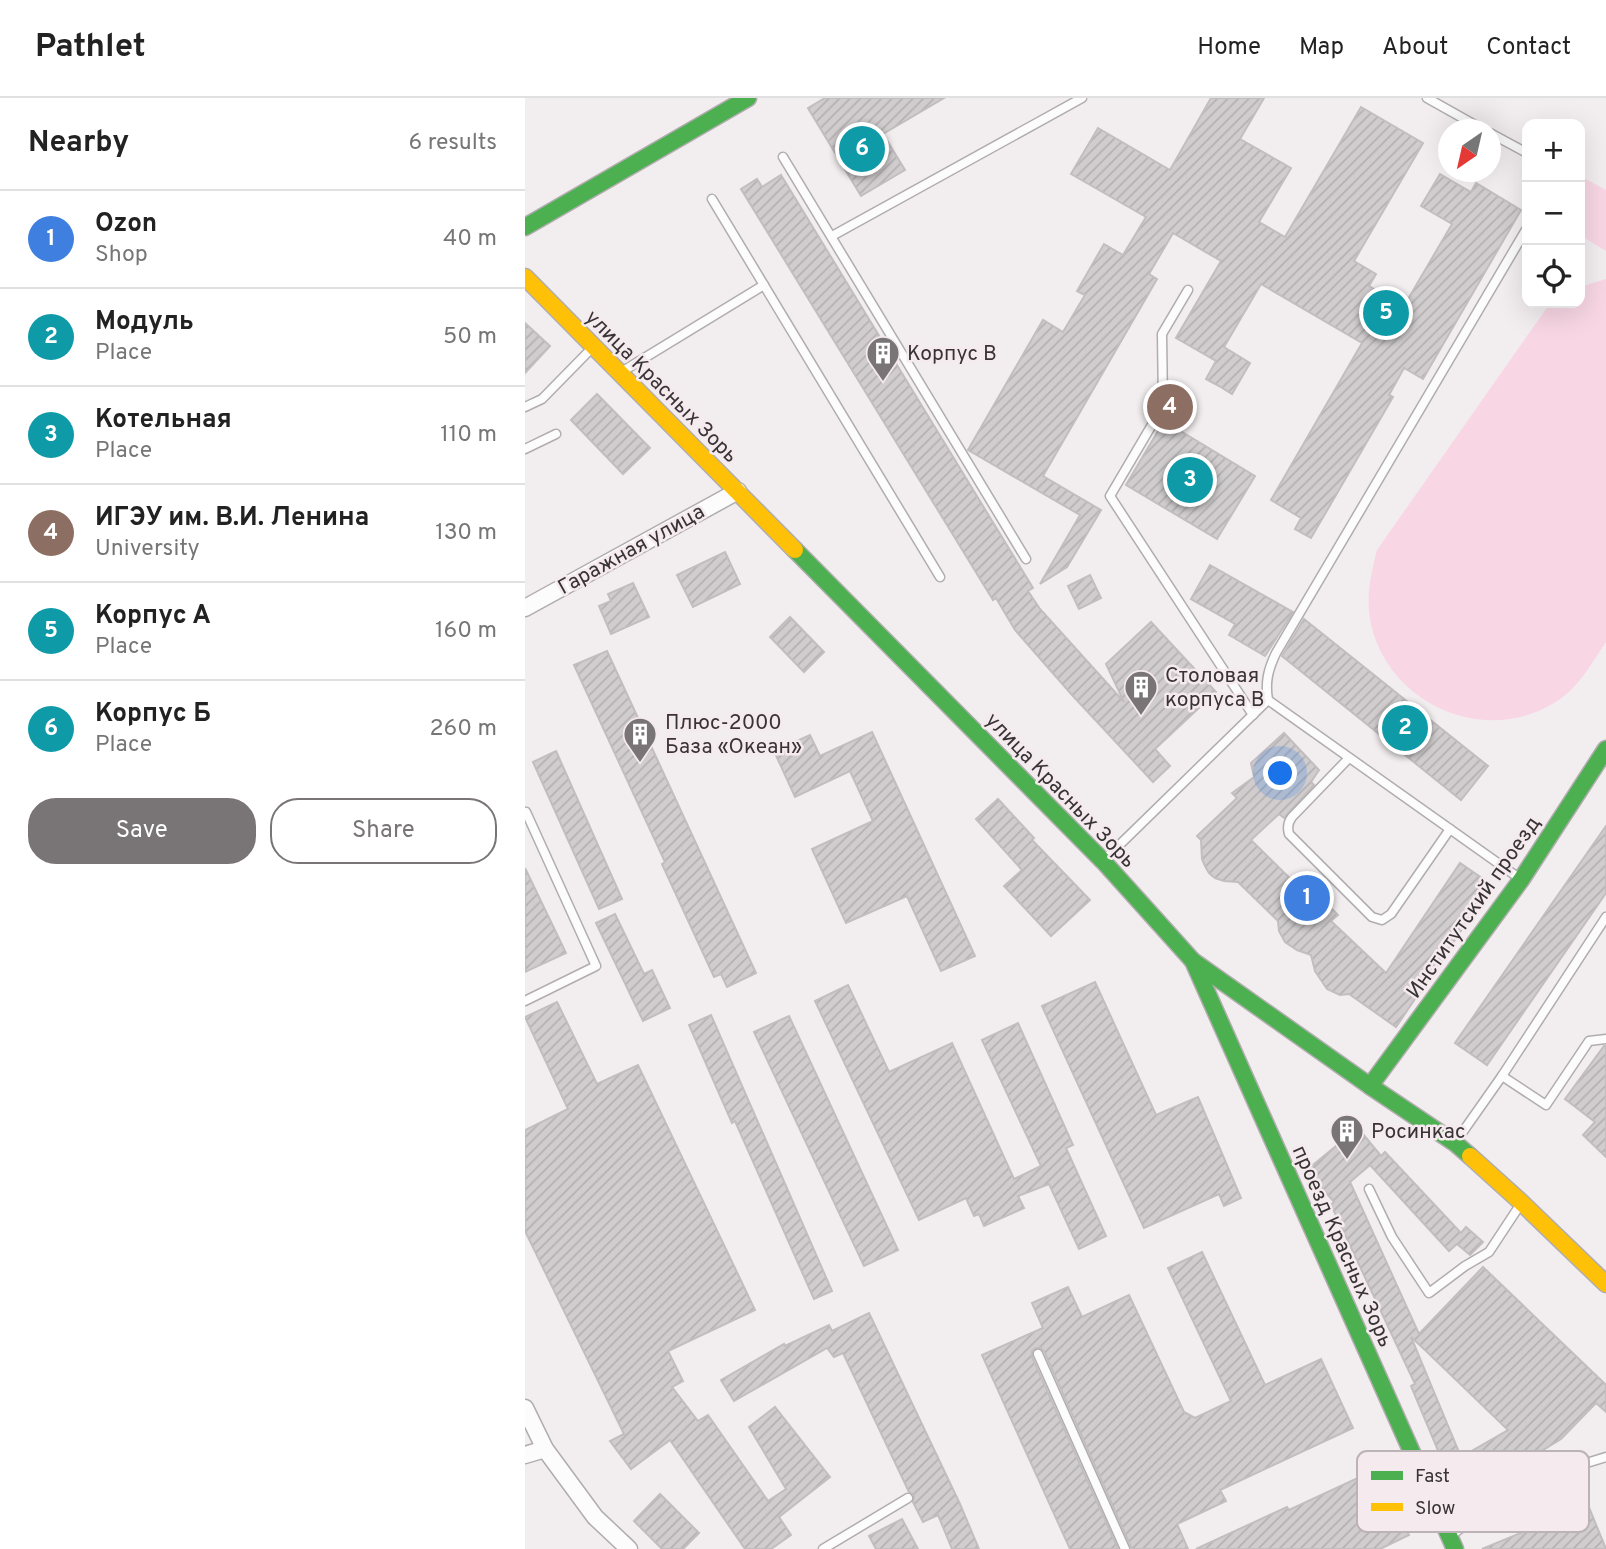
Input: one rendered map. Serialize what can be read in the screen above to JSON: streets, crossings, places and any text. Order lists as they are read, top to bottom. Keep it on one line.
{"streets":{"street":["улица Красных Зорь","Гаражная улица","Институтский проезд","проезд Красных Зорь"]},"crossings":[["улица Красных Зорь","Гаражная улица"],["улица Красных Зорь","Институтский проезд"],["улица Красных Зорь","проезд Красных Зорь"]],"places":{"building":["Корпус В","Столовая корпуса В","Плюс-2000 База «Океан»","Росинкас"]},"legend":["Fast","Slow"],"north":"bottom left","page":{"header":"Pathlet","nav":["Home","Map","About","Contact"],"heading":["Nearby","6 results"],"map_buttons":["+","−"],"pins":["6","5","4","3","2","1"],"list":[{"mark":"1","name":"Ozon","note":"Shop","value":"40 m"},{"mark":"2","name":"Модуль","note":"Place","value":"50 m"},{"mark":"3","name":"Котельная","note":"Place","value":"110 m"},{"mark":"4","name":"ИГЭУ им. В.И. Ленина","note":"University","value":"130 m"},{"mark":"5","name":"Корпус А","note":"Place","value":"160 m"},{"mark":"6","name":"Корпус Б","note":"Place","value":"260 m"}],"buttons":["Save","Share"]}}
